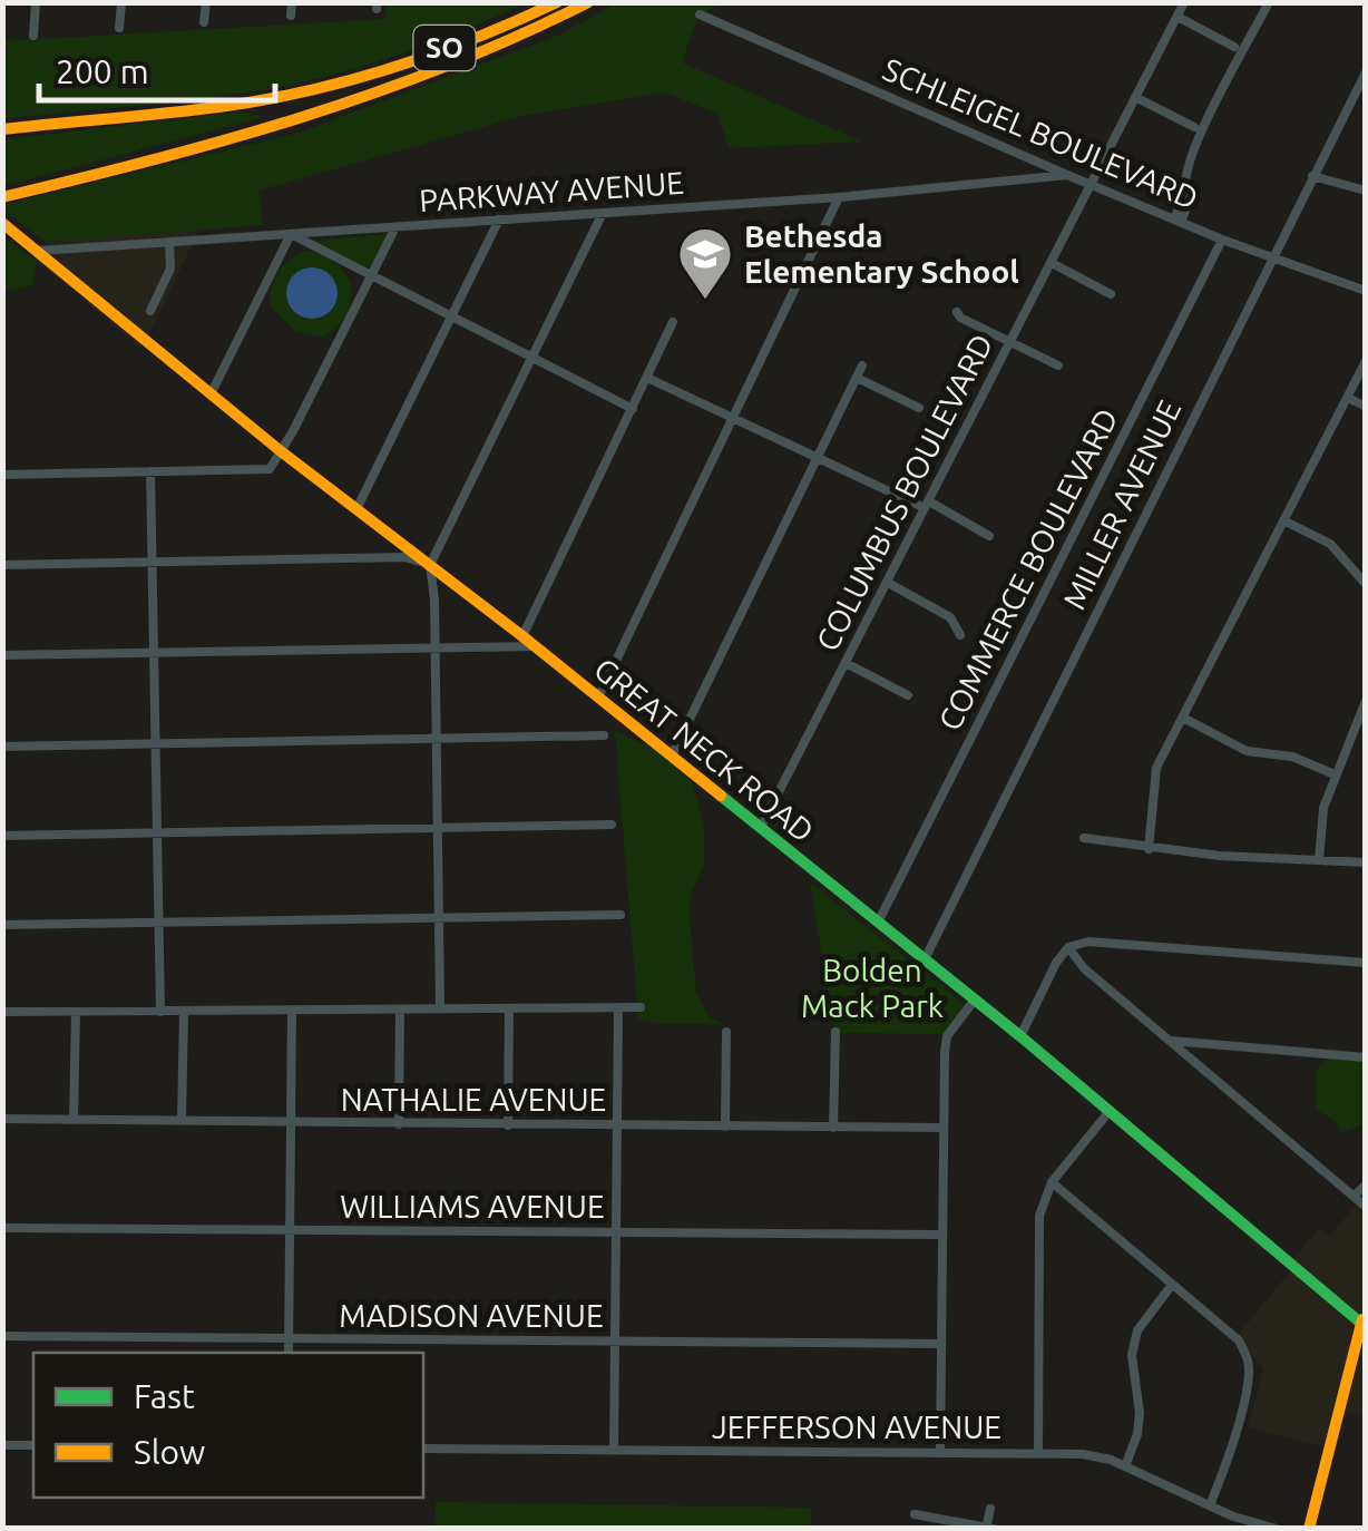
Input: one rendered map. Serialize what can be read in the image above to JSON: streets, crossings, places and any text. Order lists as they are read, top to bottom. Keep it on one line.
{"streets":{"main road":["SO","GREAT NECK ROAD"],"street":["SCHLEIGEL BOULEVARD","PARKWAY AVENUE","COLUMBUS BOULEVARD","MILLER AVENUE","COMMERCE BOULEVARD","NATHALIE AVENUE","WILLIAMS AVENUE","MADISON AVENUE","JEFFERSON AVENUE"]},"crossings":[["SCHLEIGEL BOULEVARD","PARKWAY AVENUE"],["SCHLEIGEL BOULEVARD","COLUMBUS BOULEVARD"],["SCHLEIGEL BOULEVARD","MILLER AVENUE"],["SCHLEIGEL BOULEVARD","COMMERCE BOULEVARD"],["PARKWAY AVENUE","GREAT NECK ROAD"],["COLUMBUS BOULEVARD","GREAT NECK ROAD"],["MILLER AVENUE","GREAT NECK ROAD"],["COMMERCE BOULEVARD","GREAT NECK ROAD"]],"parks":["Bolden Mack Park"],"places":{"school or university":["Bethesda Elementary School"]},"legend":["Fast","Slow"],"scale_bar":"200 m"}
